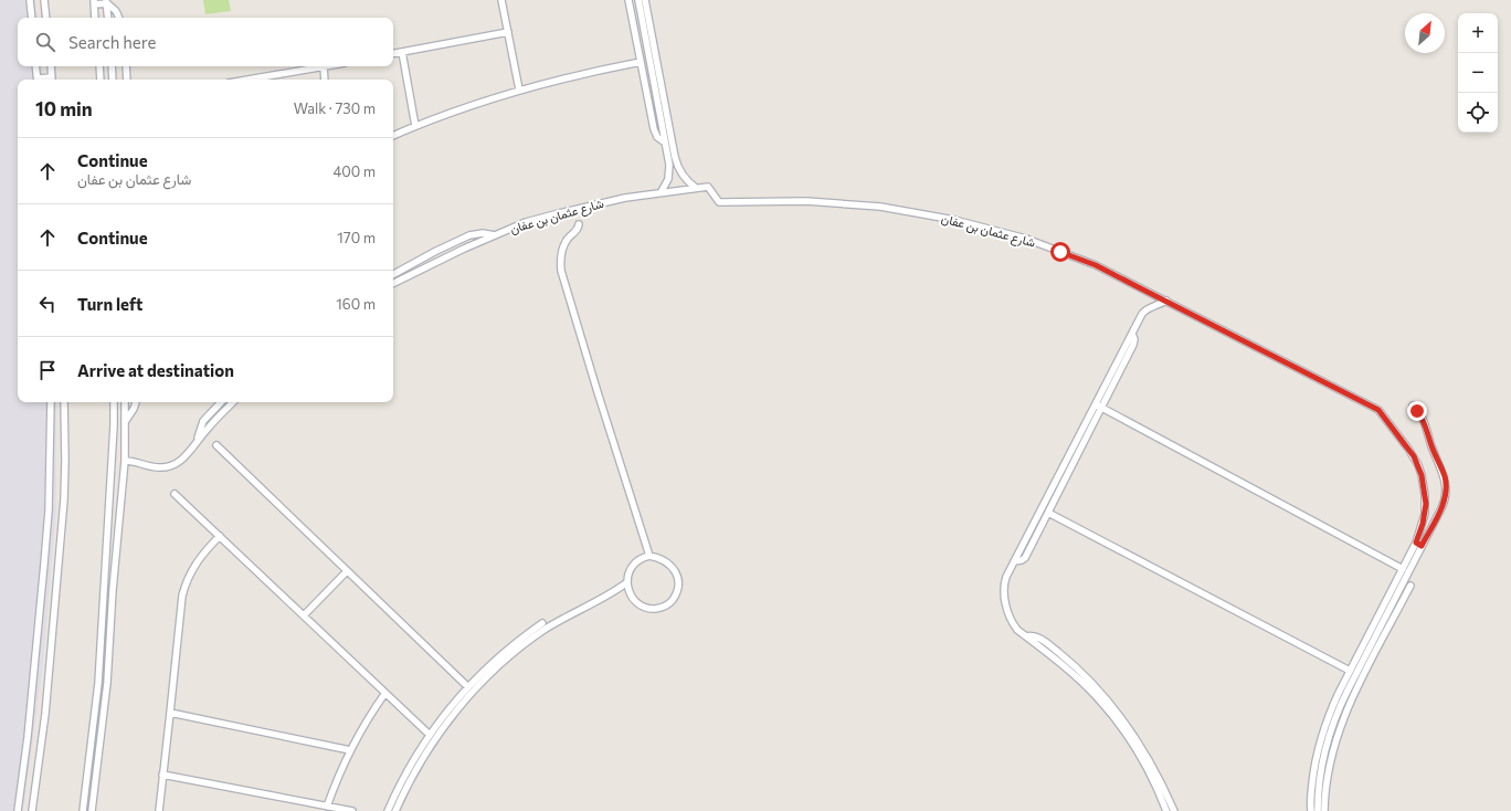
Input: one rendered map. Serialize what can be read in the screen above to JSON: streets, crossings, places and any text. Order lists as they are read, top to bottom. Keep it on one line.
{"streets":{"street":["شارع عثمان بن عفان"]},"north":"top right","page":{"map_buttons":["+","−"],"search":"Search here","heading":["10 min","Walk · 730 m"],"list":[["Continue","شارع عثمان بن عفان","400 m"],["Continue","170 m"],["Turn left","160 m"],"Arrive at destination"]}}
